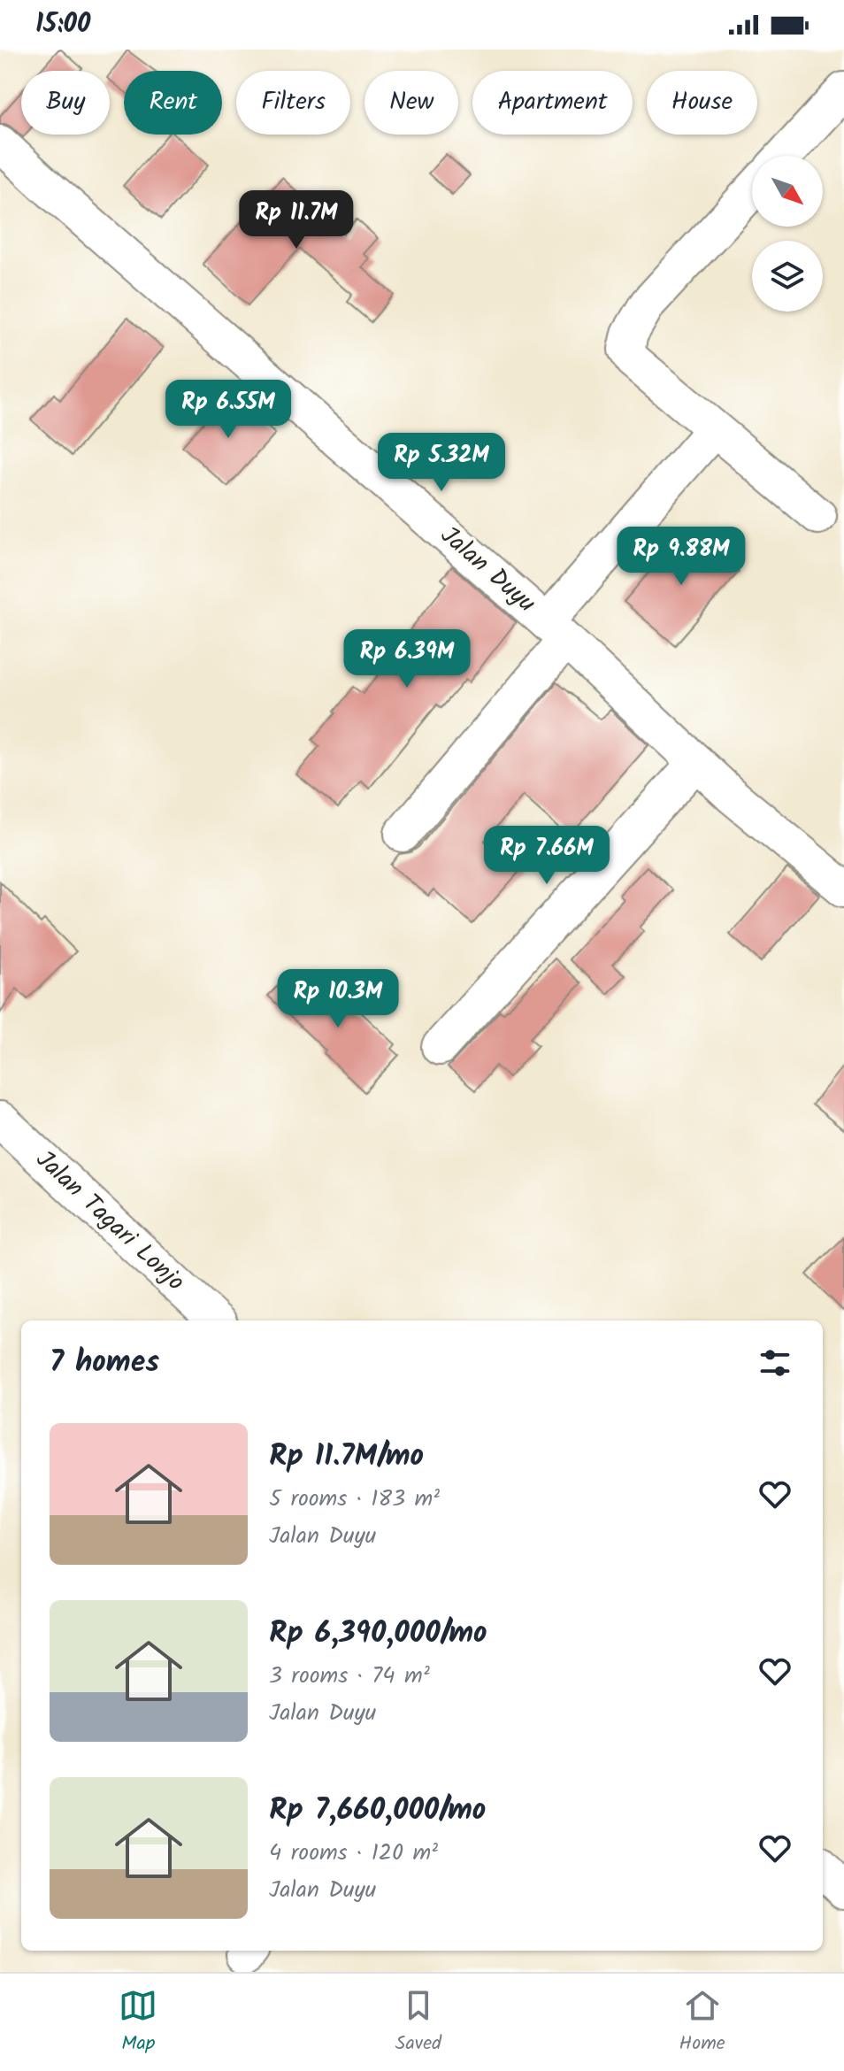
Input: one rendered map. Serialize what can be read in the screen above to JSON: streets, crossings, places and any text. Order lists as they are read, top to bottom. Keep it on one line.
{"streets":{"street":["Jalan Duyu","Jalan Tagari Lonjo"]},"north":"bottom right","page":{"status":"15:00","chip":["Buy","Rent","Filters","New","Apartment","House"],"price":["Rp 11.7M","Rp 6.55M","Rp 5.32M","Rp 9.88M","Rp 6.39M","Rp 7.66M","Rp 10.3M"],"heading":"7 homes","list":[{"name":"Rp 11.7M/mo","note":"5 rooms · 183 m² · Jalan Duyu"},{"name":"Rp 6,390,000/mo","note":"3 rooms · 74 m² · Jalan Duyu"},{"name":"Rp 7,660,000/mo","note":"4 rooms · 120 m² · Jalan Duyu"}],"tabs":["Map","Saved","Home"]}}
